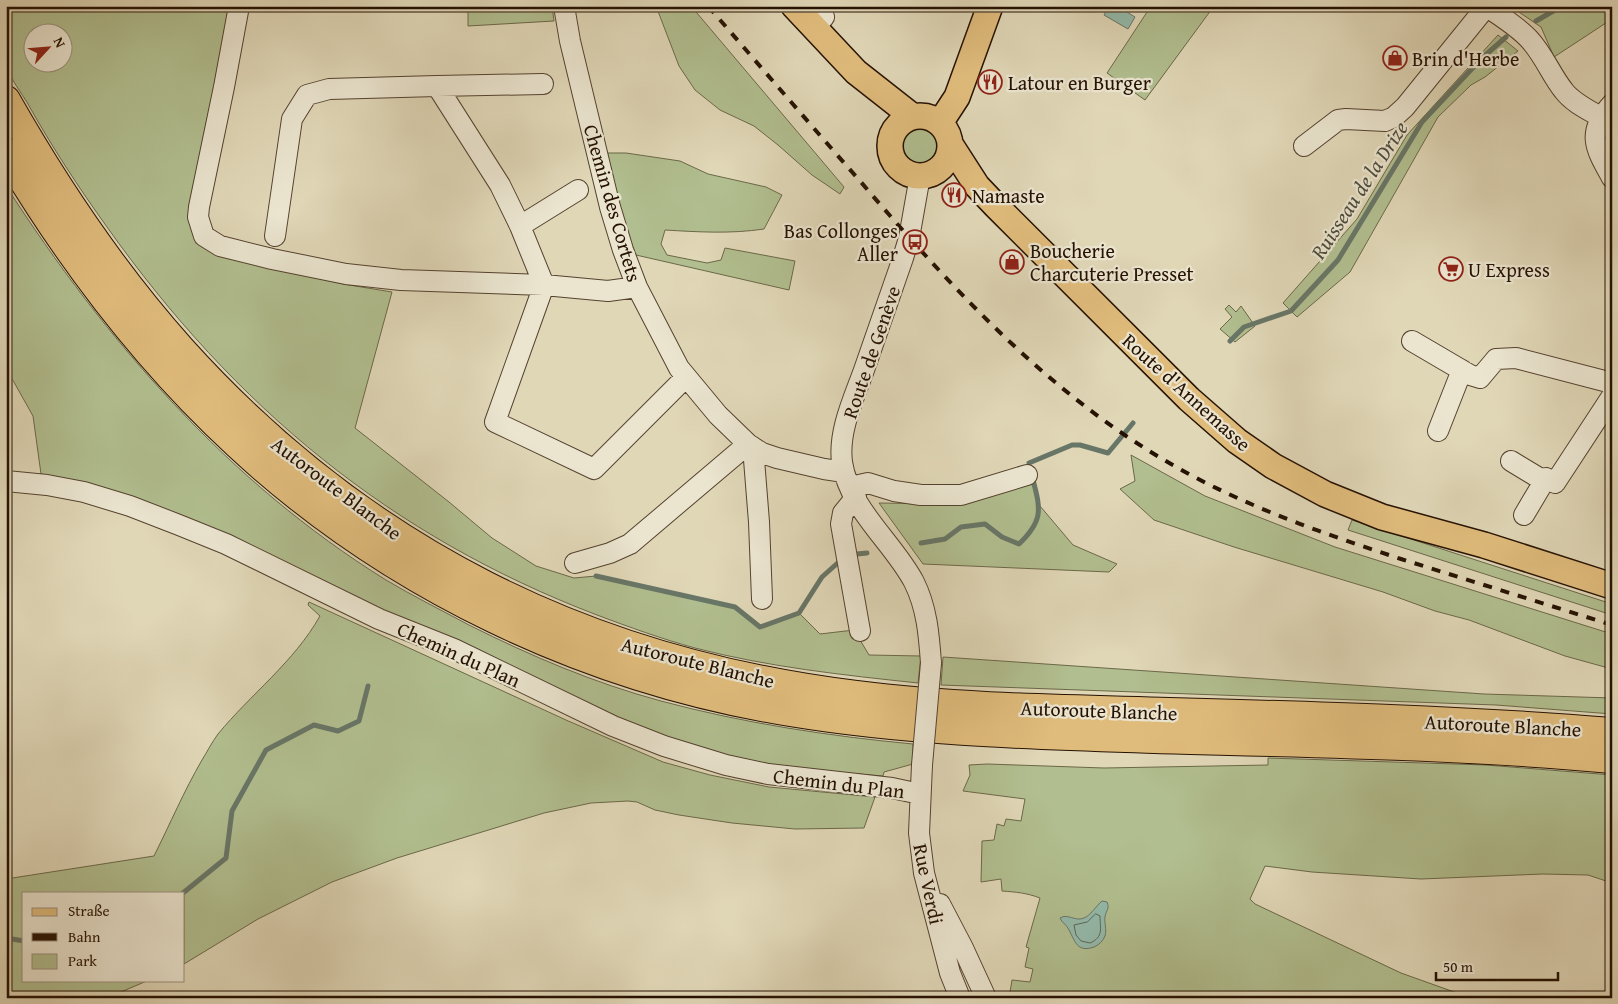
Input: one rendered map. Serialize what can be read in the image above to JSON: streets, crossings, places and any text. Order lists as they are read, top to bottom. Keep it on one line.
{"streets":{"highway":["Autoroute Blanche"],"main road":["Route d'Annemasse"],"street":["Chemin des Cortets","Route de Genève","Chemin du Plan","Rue Verdi"]},"crossings":[["Chemin des Cortets","Route de Genève"],["Chemin des Cortets","Rue Verdi"],["Route de Genève","Route d'Annemasse"],["Route de Genève","Rue Verdi"],["Chemin du Plan","Rue Verdi"]],"water":["Ruisseau de la Drize"],"places":{"shop":["Brin d'Herbe","Boucherie Charcuterie Presset"],"restaurant":["Latour en Burger","Namaste"],"bus stop":["Bas Collonges Aller"],"supermarket":["U Express"]},"legend":["Straße","Bahn","Park"],"scale_bar":"50 m","north":"top right"}
